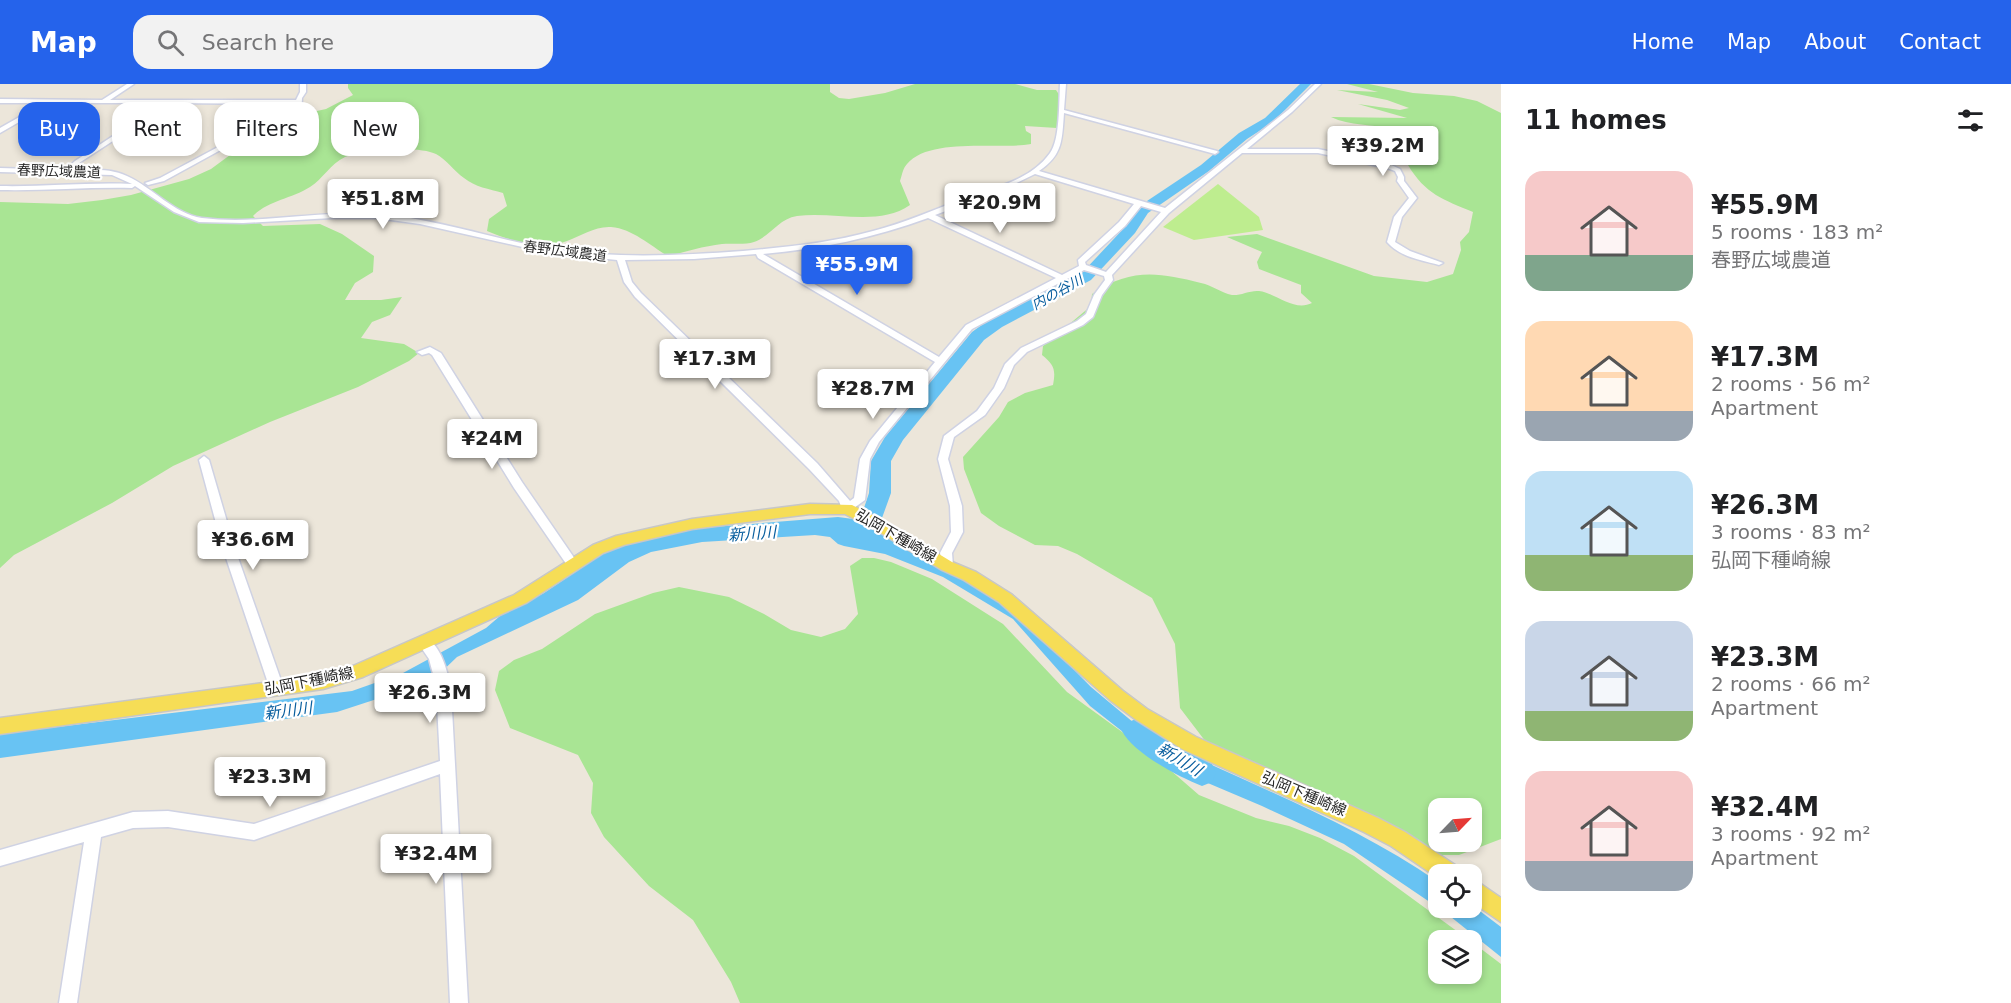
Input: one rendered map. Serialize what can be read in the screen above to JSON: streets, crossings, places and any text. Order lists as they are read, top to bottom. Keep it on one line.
{"streets":{"main road":["弘岡下種崎線"],"street":["春野広域農道"]},"water":["内の谷川","新川川"],"north":"top right","page":{"header":"Map","search":"Search here","nav":["Home","Map","About","Contact"],"heading":"11 homes","chip":["Buy","Rent","Filters","New"],"price":["¥39.2M","¥51.8M","¥20.9M","¥55.9M","¥17.3M","¥28.7M","¥24M","¥36.6M","¥26.3M","¥23.3M","¥32.4M"],"list":[{"name":"¥55.9M","note":"5 rooms · 183 m² · 春野広域農道"},{"name":"¥17.3M","note":"2 rooms · 56 m² · Apartment"},{"name":"¥26.3M","note":"3 rooms · 83 m² · 弘岡下種崎線"},{"name":"¥23.3M","note":"2 rooms · 66 m² · Apartment"},{"name":"¥32.4M","note":"3 rooms · 92 m² · Apartment"}]}}
